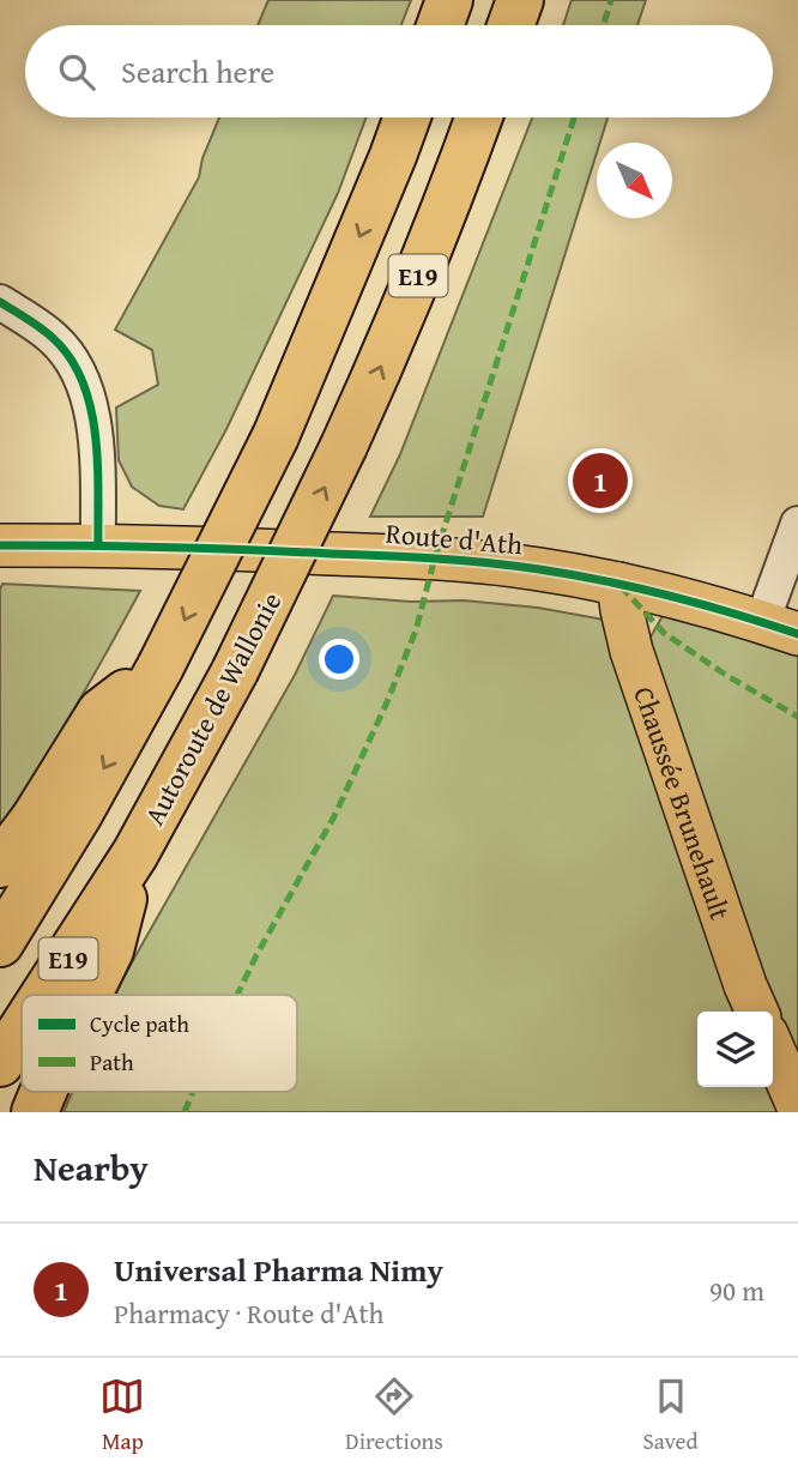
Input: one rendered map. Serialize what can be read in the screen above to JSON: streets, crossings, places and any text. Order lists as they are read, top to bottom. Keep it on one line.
{"streets":{"highway":["E19","Autoroute de Wallonie"],"main road":["Route d'Ath","Chaussée Brunehault"]},"crossings":[["Route d'Ath","Chaussée Brunehault"]],"legend":["Cycle path","Path"],"north":"bottom right","page":{"search":"Search here","pins":"1","heading":"Nearby","list":[{"mark":"1","name":"Universal Pharma Nimy","note":"Pharmacy · Route d'Ath","value":"90 m"}],"nav":["Map","Directions","Saved"]}}
